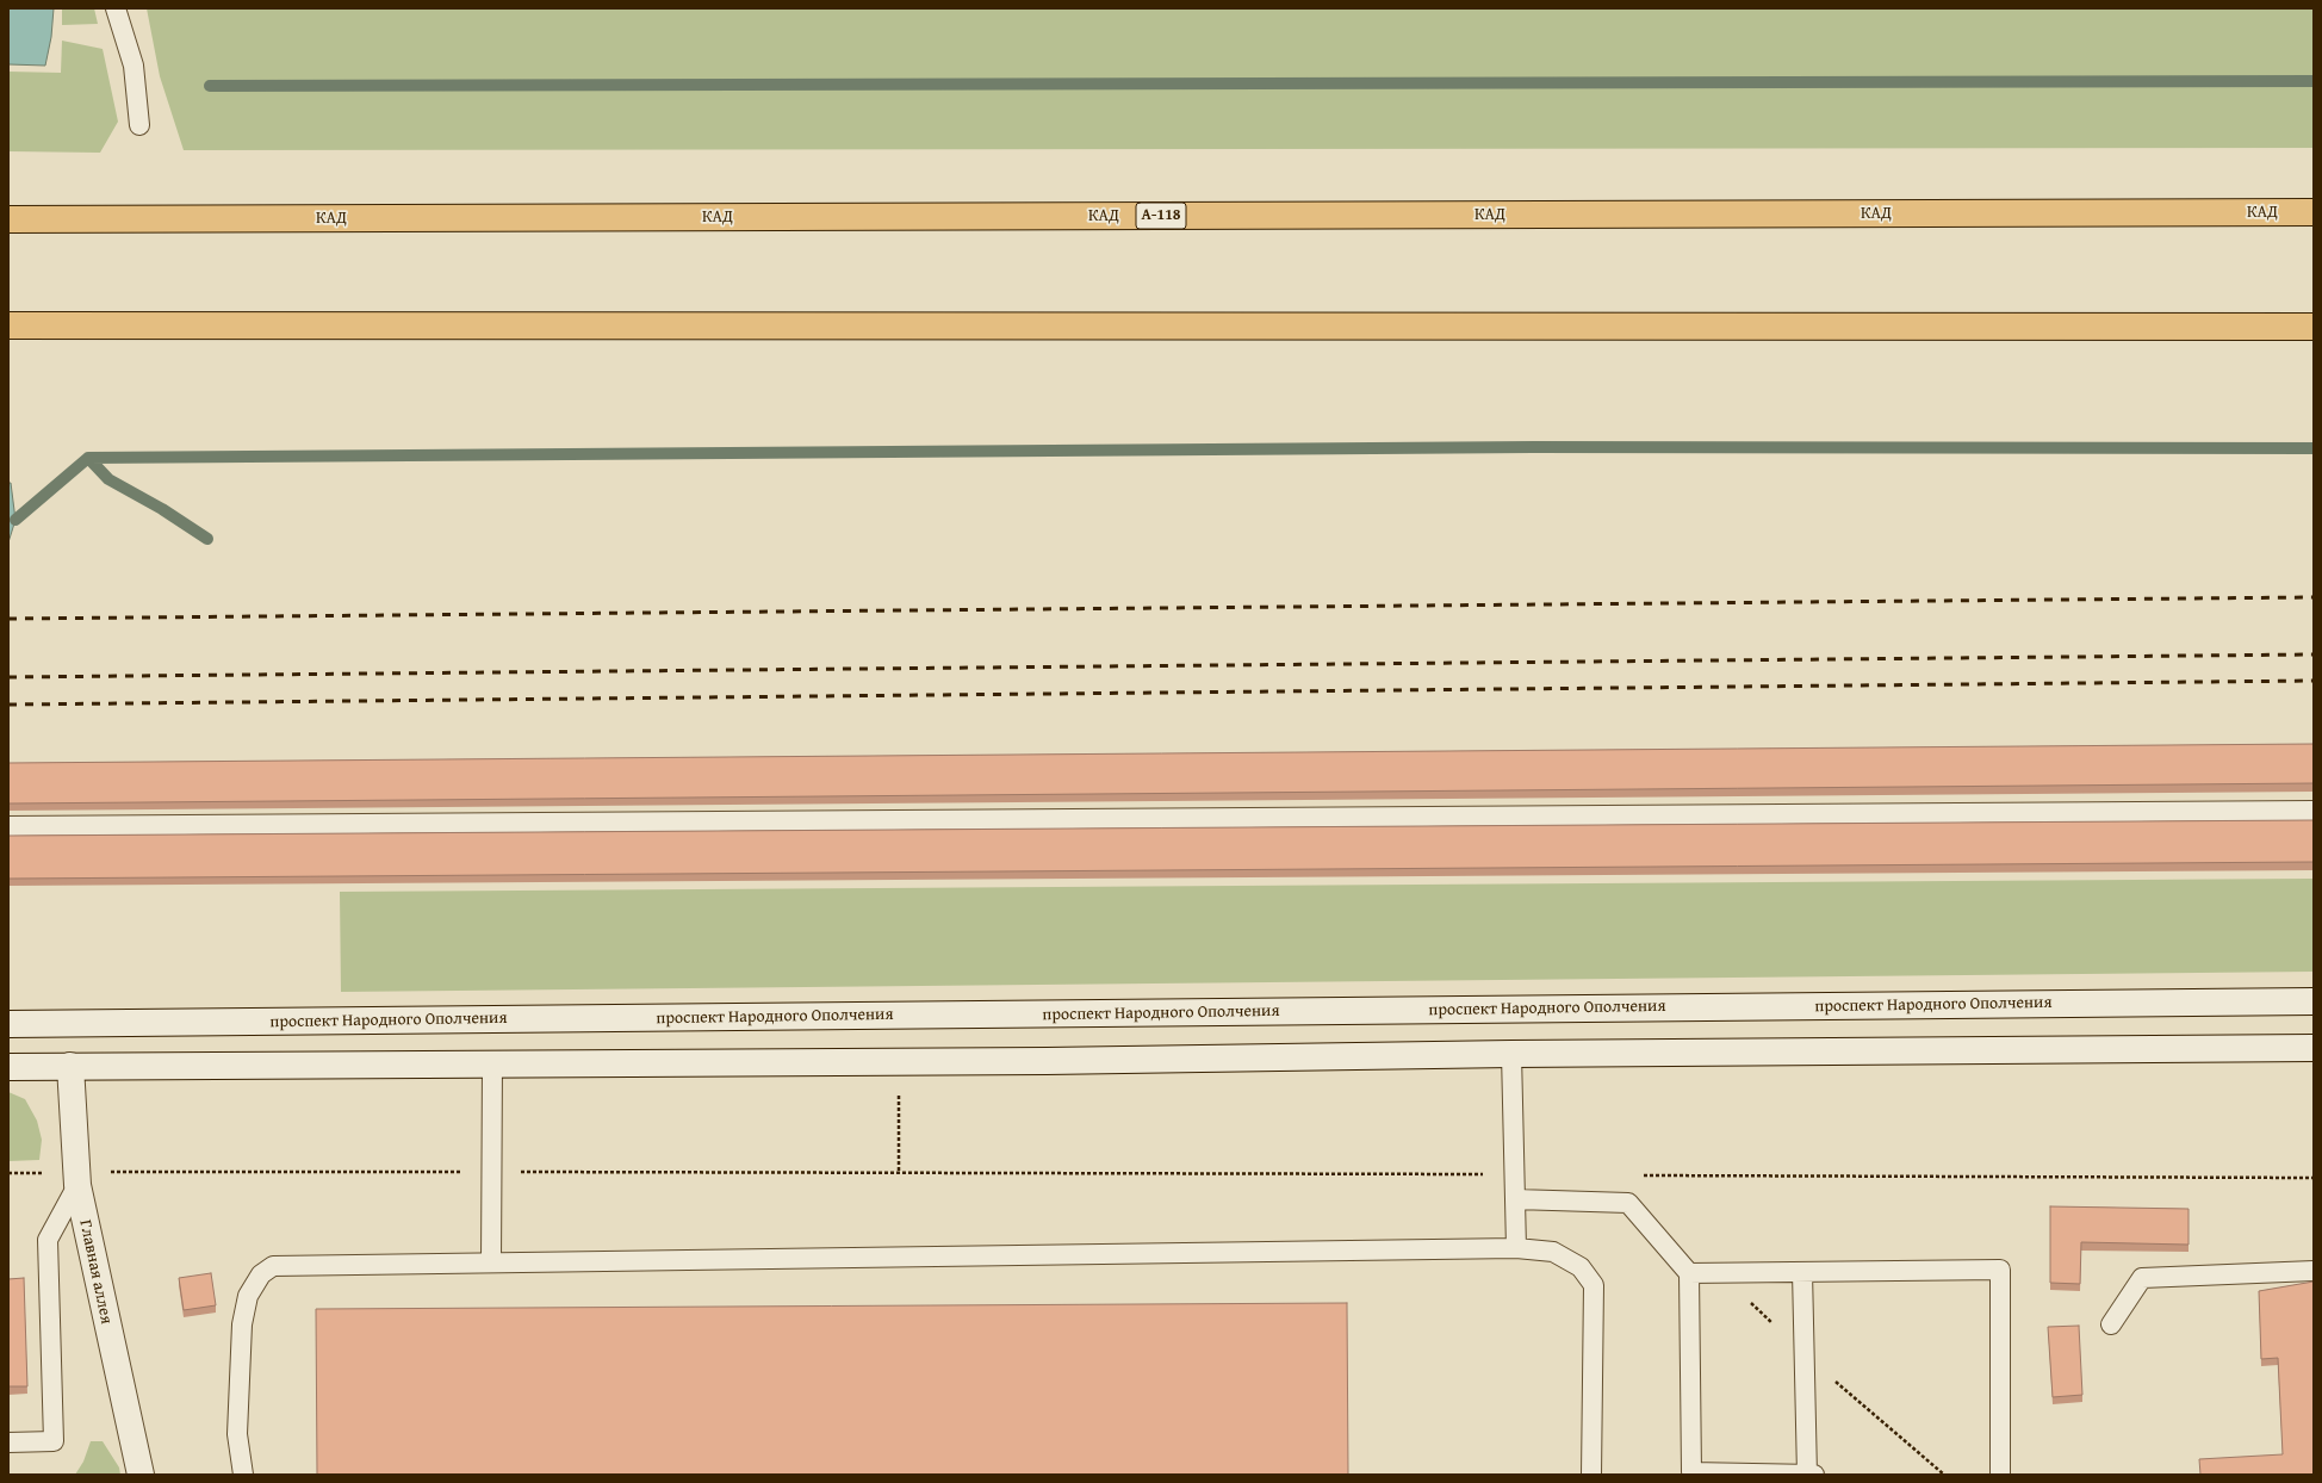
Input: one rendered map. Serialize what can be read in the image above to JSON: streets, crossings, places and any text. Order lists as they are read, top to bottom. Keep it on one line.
{"streets":{"highway":["КАД","А-118"],"main road":["проспект Народного Ополчения","Главная аллея"]}}
